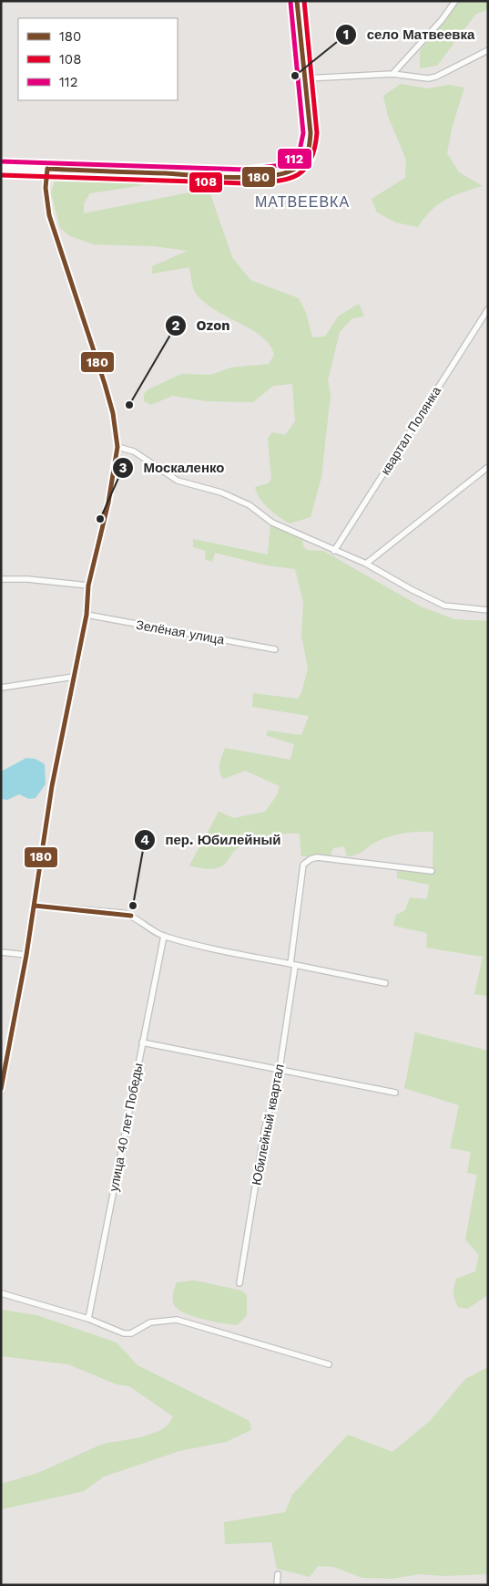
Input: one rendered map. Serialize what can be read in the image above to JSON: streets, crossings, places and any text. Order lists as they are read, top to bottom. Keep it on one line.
{"streets":{"street":["квартал Полянка","Зелёная улица","Юбилейный квартал","улица 40 лет Победы"]},"districts":["МАТВЕЕВКА"],"places":["село Матвеевка","Ozon","Москаленко","пер. Юбилейный"],"lines":["transit line 180","transit line 108","transit line 112"],"legend":["180","108","112"]}
